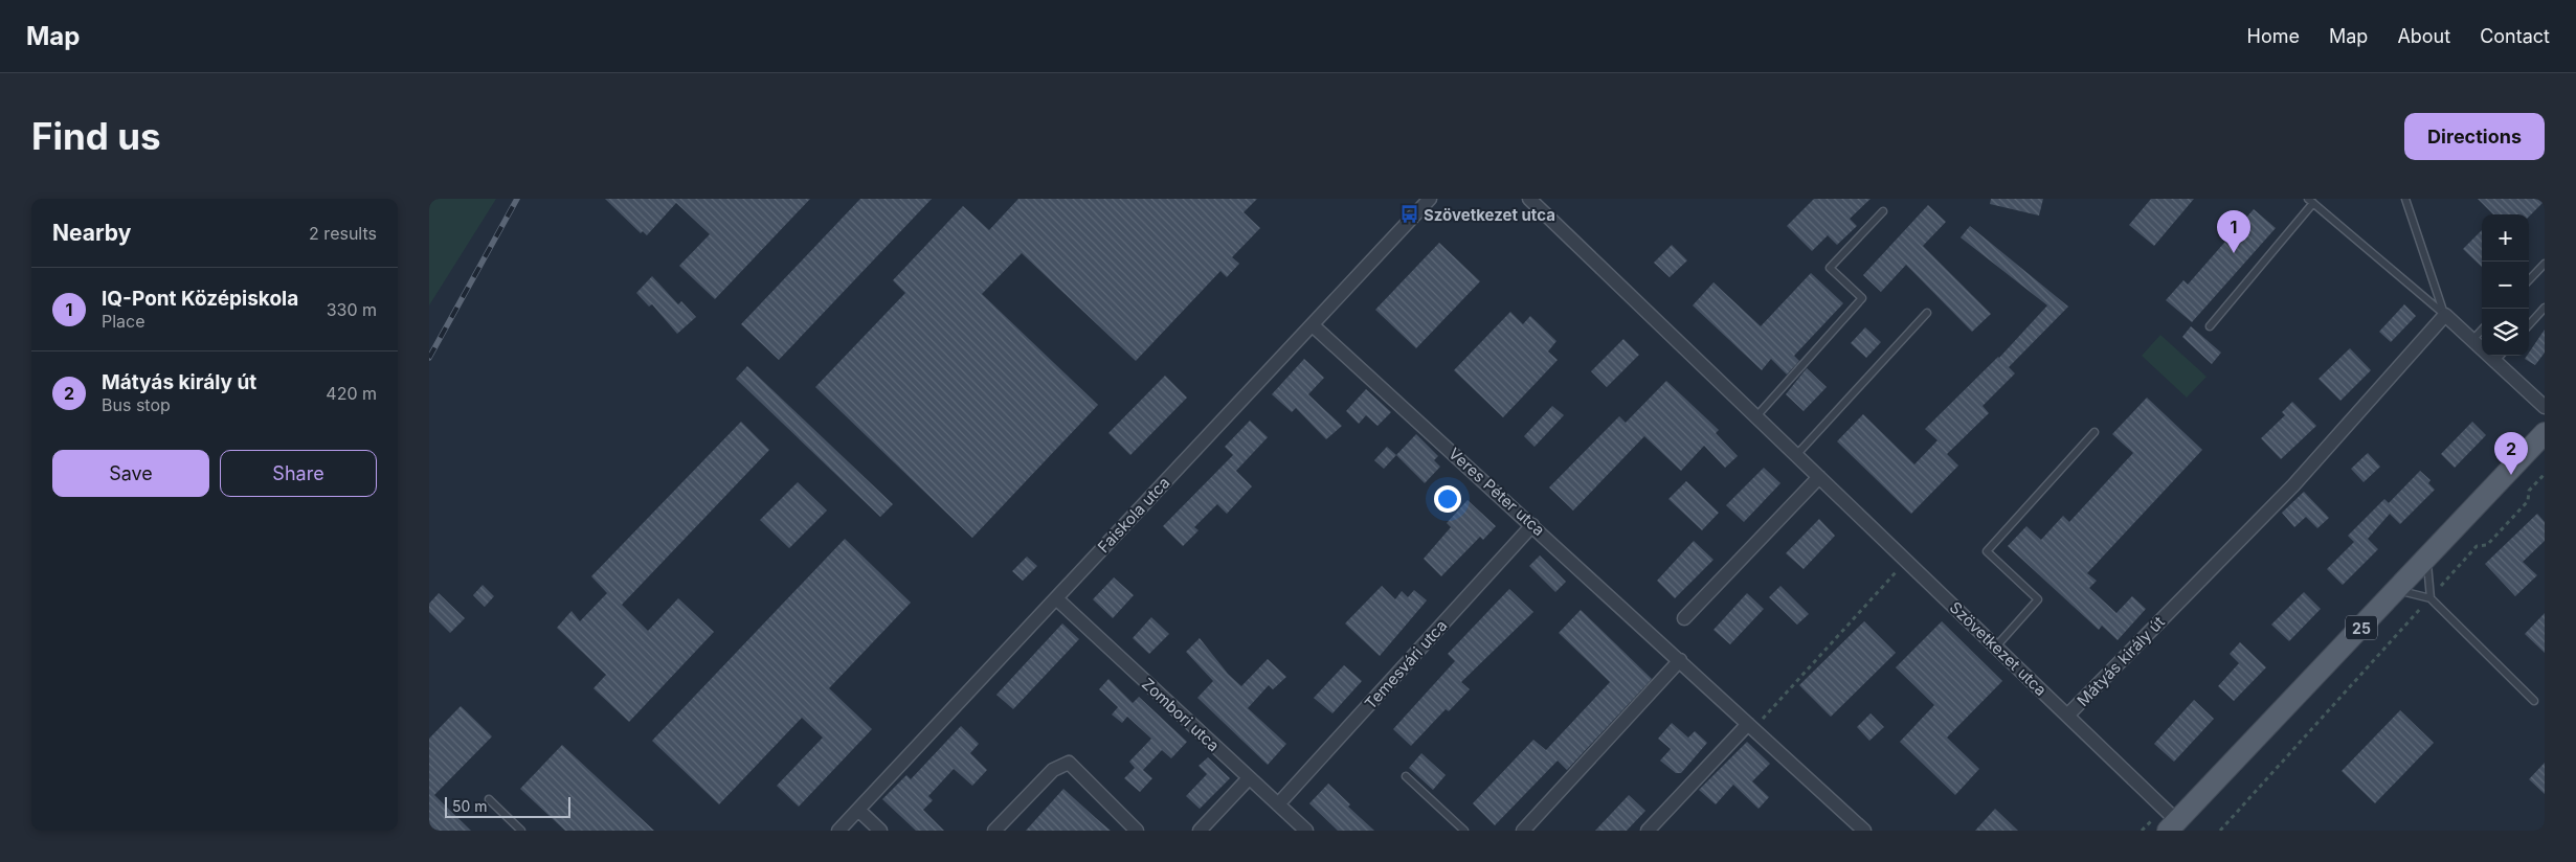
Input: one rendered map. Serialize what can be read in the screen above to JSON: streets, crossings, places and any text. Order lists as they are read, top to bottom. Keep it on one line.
{"streets":{"main road":["25"],"street":["Veres Péter utca","Faiskola utca","Szövetkezet utca","Mátyás király út","Temesvári utca","Zombori utca"]},"crossings":[["Veres Péter utca","Faiskola utca"],["Veres Péter utca","Temesvári utca"],["Faiskola utca","Zombori utca"],["25","Szövetkezet utca"],["Szövetkezet utca","Mátyás király út"],["Temesvári utca","Zombori utca"]],"places":{"bus stop":["Szövetkezet utca"]},"scale_bar":"50 m","page":{"header":"Map","nav":["Home","Map","About","Contact"],"buttons":["Directions",["Save","Share"]],"title":"Find us","heading":["Nearby","2 results"],"pins":["1","2"],"map_buttons":["+","−"],"list":[{"mark":"1","name":"IQ-Pont Középiskola","note":"Place","value":"330 m"},{"mark":"2","name":"Mátyás király út","note":"Bus stop","value":"420 m"}],"scale":"50 m"}}
